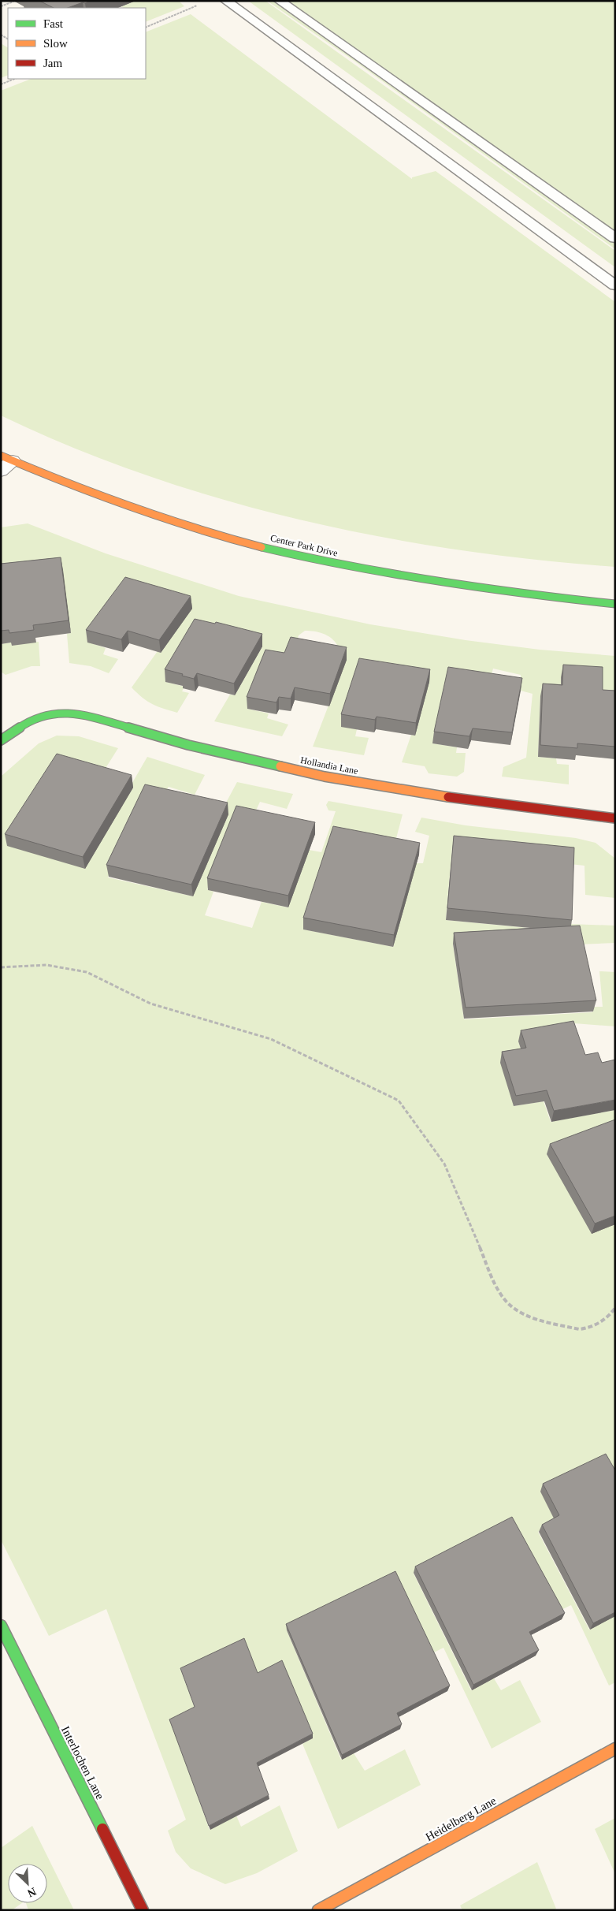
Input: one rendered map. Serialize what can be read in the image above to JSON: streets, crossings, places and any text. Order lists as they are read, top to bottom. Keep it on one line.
{"streets":{"street":["Center Park Drive","Hollandia Lane","Interlochen Lane","Heidelberg Lane"]},"legend":["Fast","Slow","Jam"],"north":"bottom right"}
